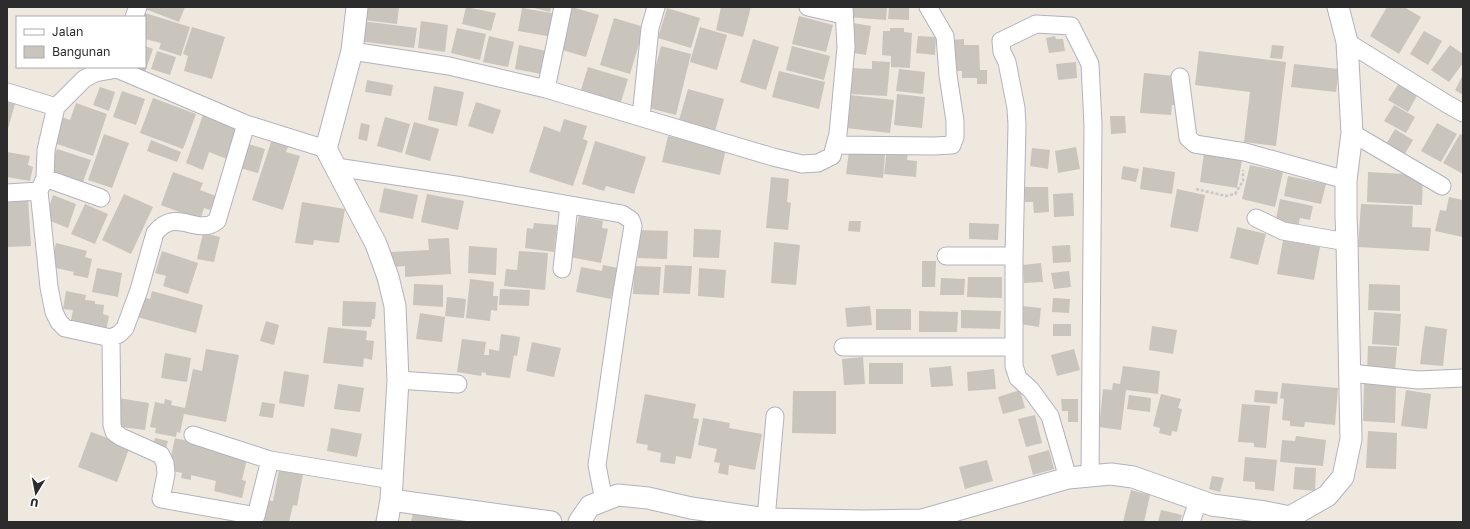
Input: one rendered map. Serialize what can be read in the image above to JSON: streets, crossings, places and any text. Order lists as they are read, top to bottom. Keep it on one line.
{"legend":["Jalan","Bangunan"],"north":"bottom"}
